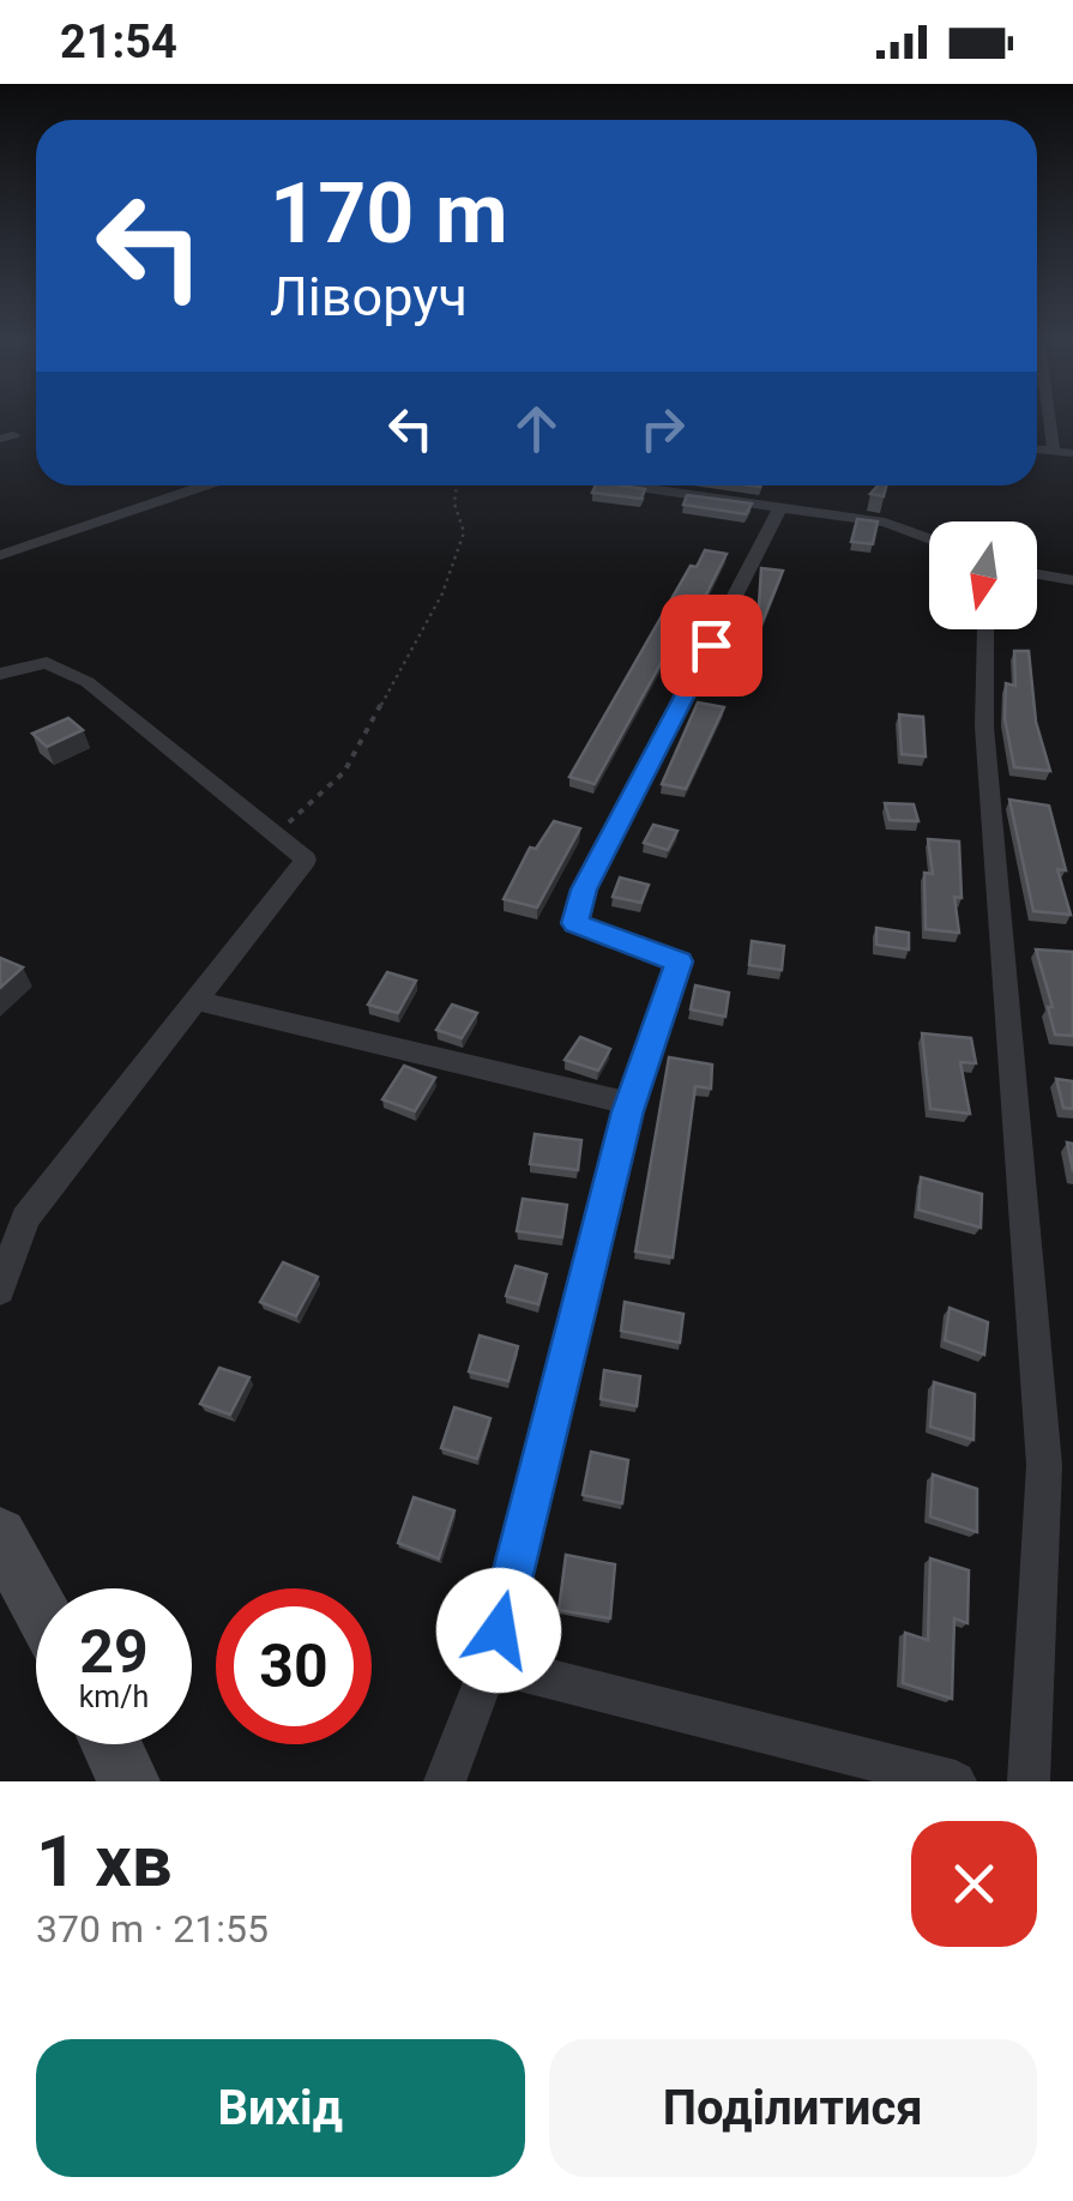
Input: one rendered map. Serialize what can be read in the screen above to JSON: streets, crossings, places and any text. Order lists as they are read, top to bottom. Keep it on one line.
{"north":"bottom","page":{"status":"21:54","turn":["170 m","Ліворуч"],"speed":"29 km/h","limit":"30","heading":["1 хв","370 m · 21:55"],"buttons":["Вихід","Поділитися"]}}
